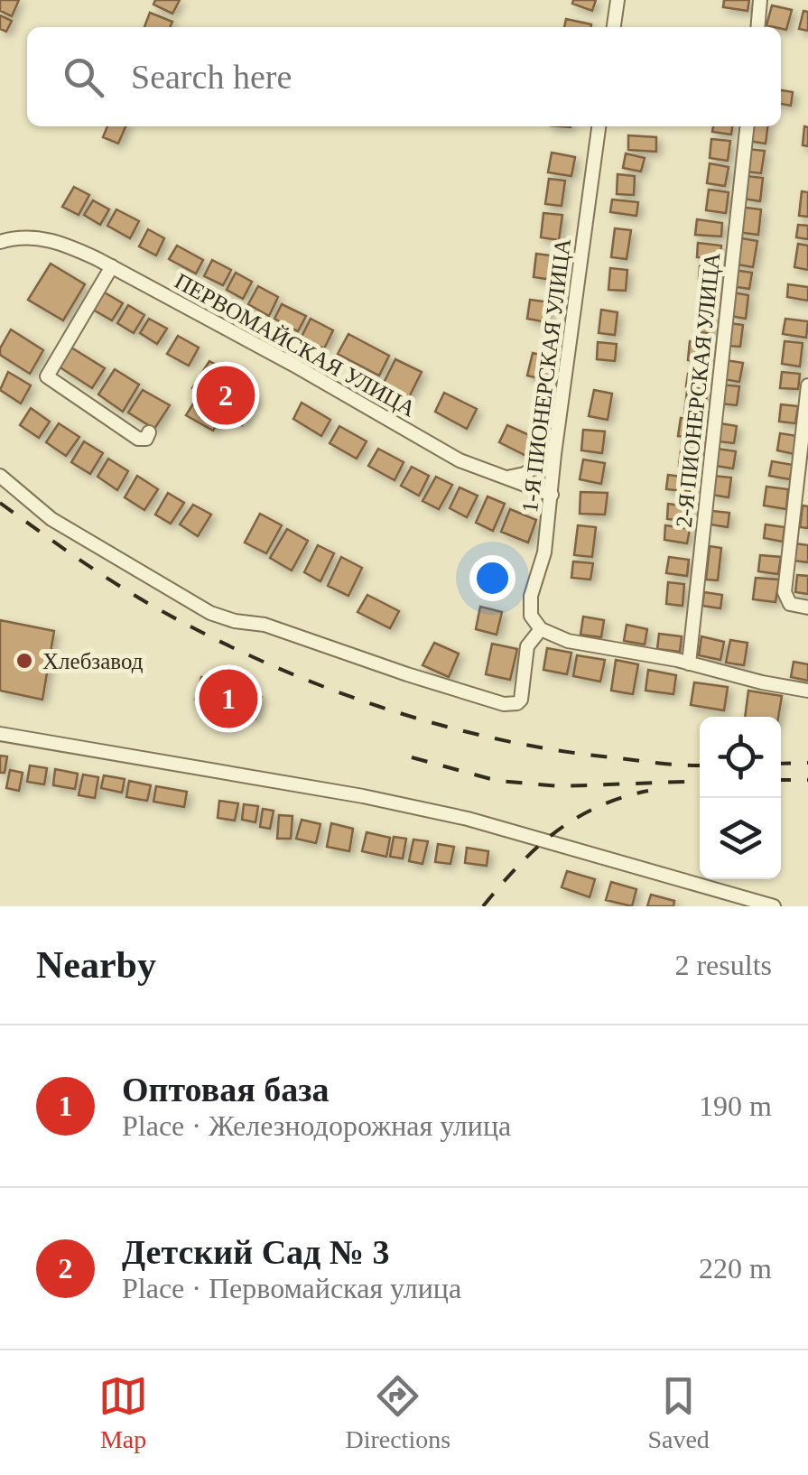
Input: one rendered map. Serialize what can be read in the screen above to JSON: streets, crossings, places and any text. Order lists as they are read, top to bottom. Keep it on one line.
{"streets":{"street":["ПЕРВОМАЙСКАЯ УЛИЦА","1-Я ПИОНЕРСКАЯ УЛИЦА","2-Я ПИОНЕРСКАЯ УЛИЦА"]},"crossings":[["ПЕРВОМАЙСКАЯ УЛИЦА","1-Я ПИОНЕРСКАЯ УЛИЦА"]],"places":["Хлебзавод"],"page":{"search":"Search here","pins":["2","1"],"heading":["Nearby","2 results"],"list":[{"mark":"1","name":"Оптовая база","note":"Place · Железнодорожная улица","value":"190 m"},{"mark":"2","name":"Детский Сад № 3","note":"Place · Первомайская улица","value":"220 m"}],"nav":["Map","Directions","Saved"]}}
